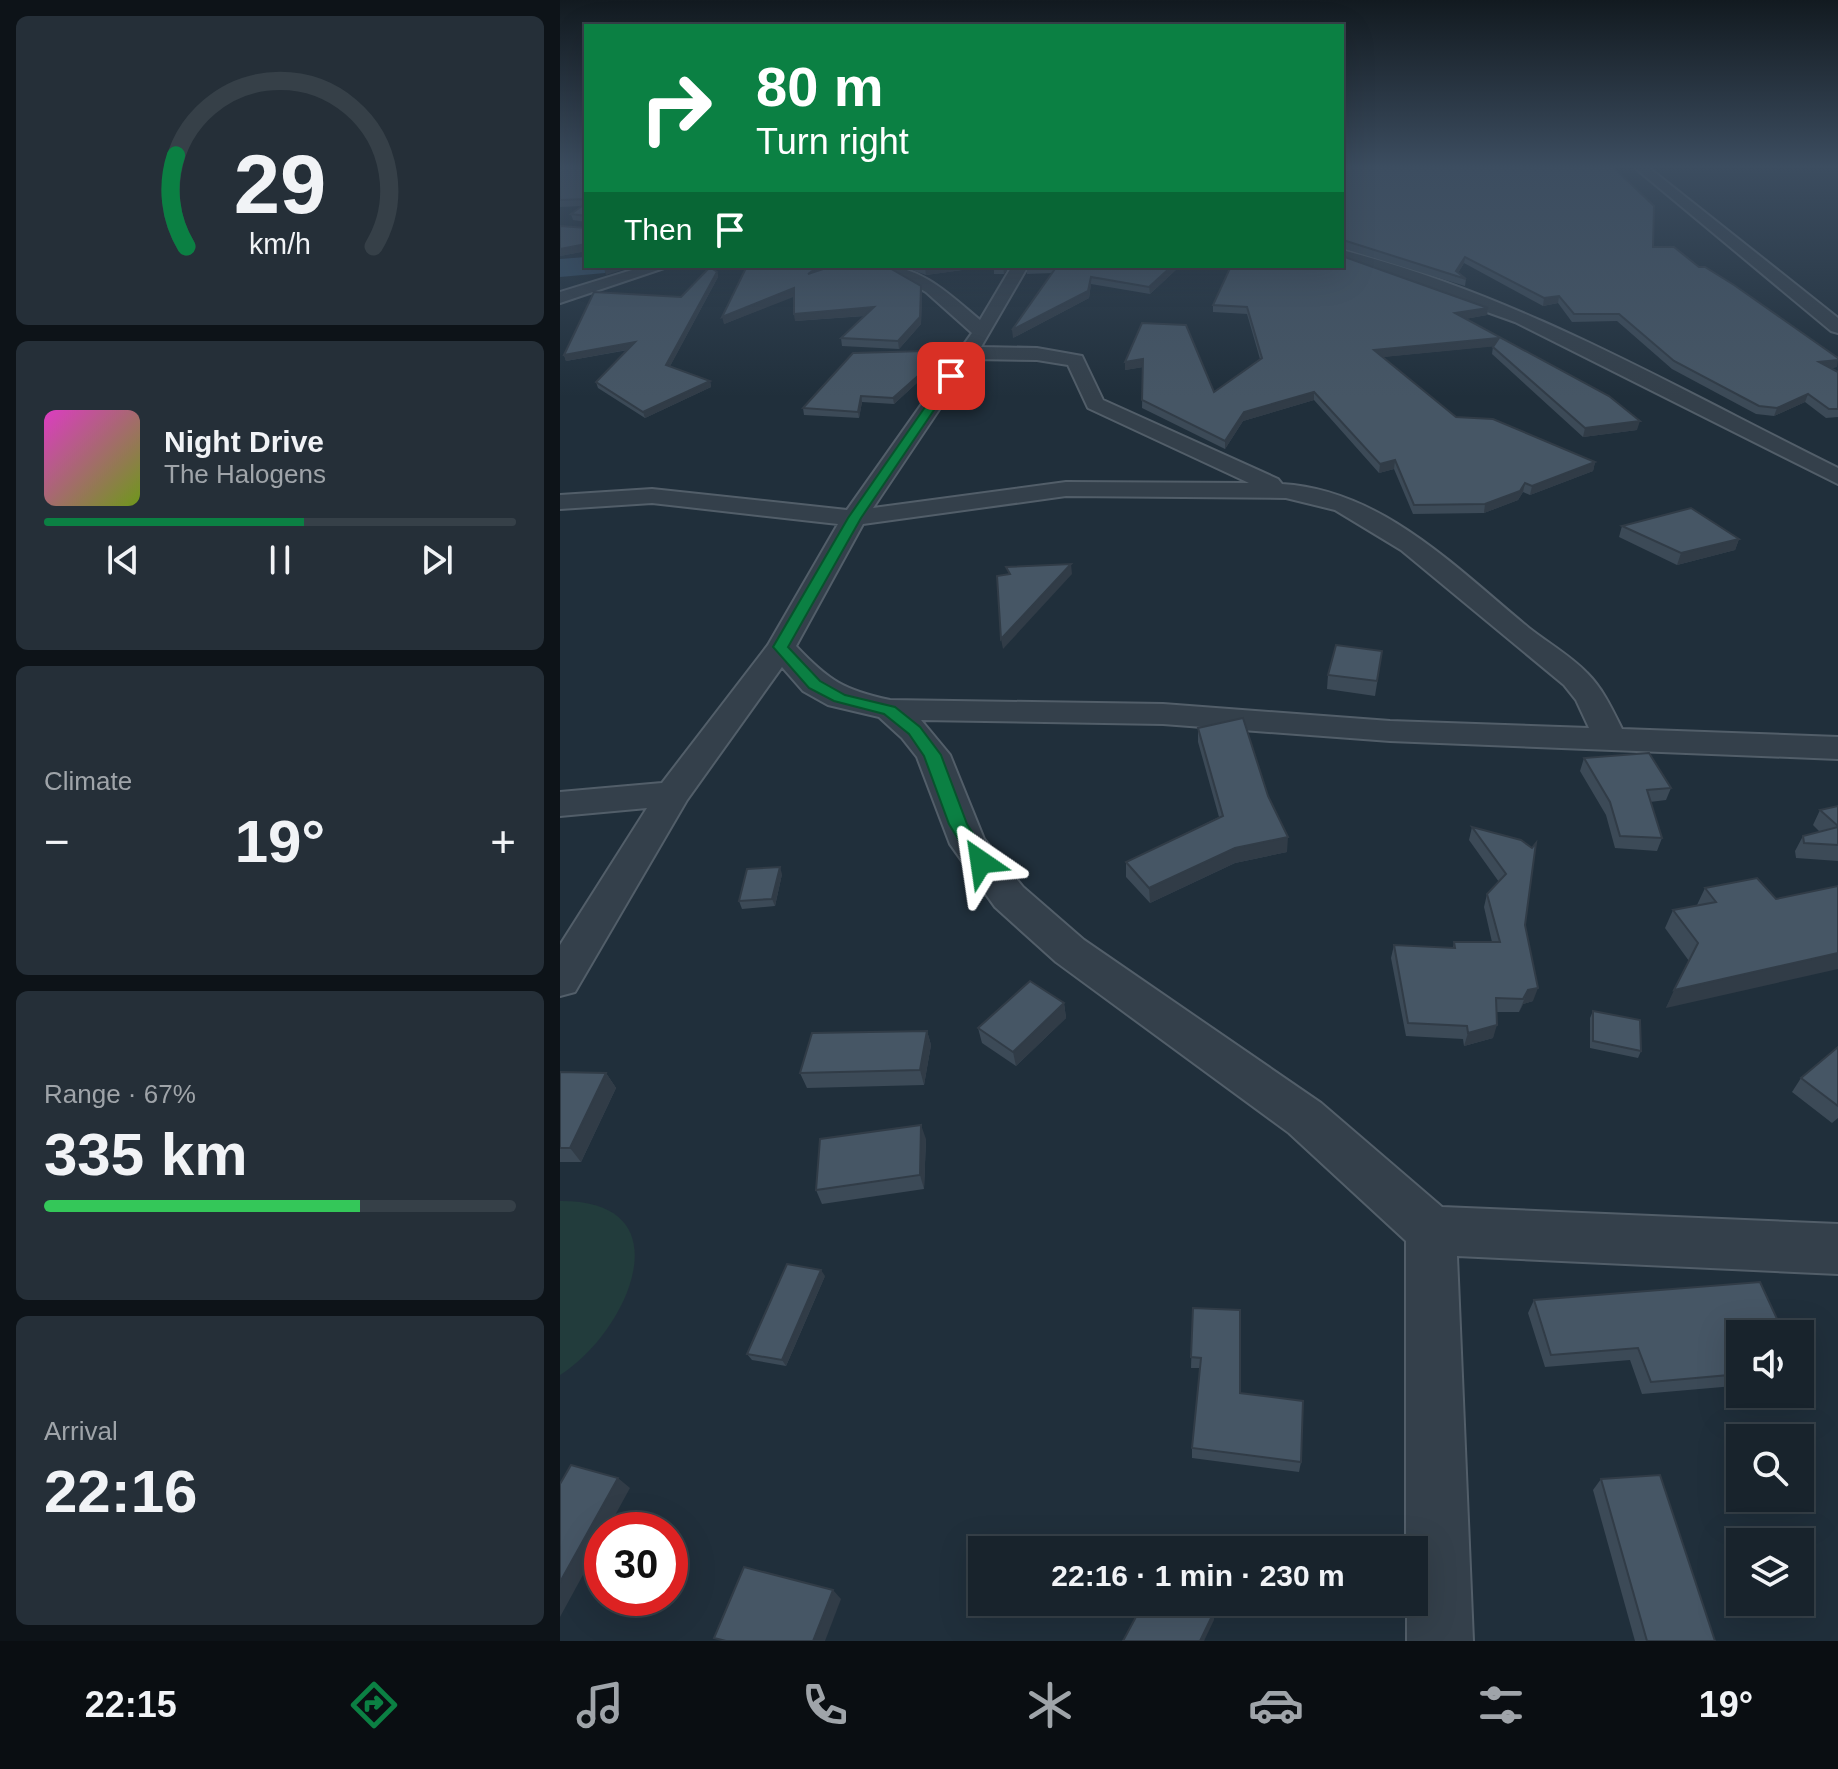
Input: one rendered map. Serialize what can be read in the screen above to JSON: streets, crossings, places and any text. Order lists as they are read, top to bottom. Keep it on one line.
{"page":{"turn":["80 m","Turn right"],"then":"Then","song":["Night Drive","The Halogens"],"tile":["Climate",["Range · 67%","335 km"],["Arrival","22:16"]],"heat":["−","19°","+"],"limit":"30","trip":"22:16 · 1 min · 230 m","tabs":["22:15","19°"],"gauge":["29","km/h"]}}
